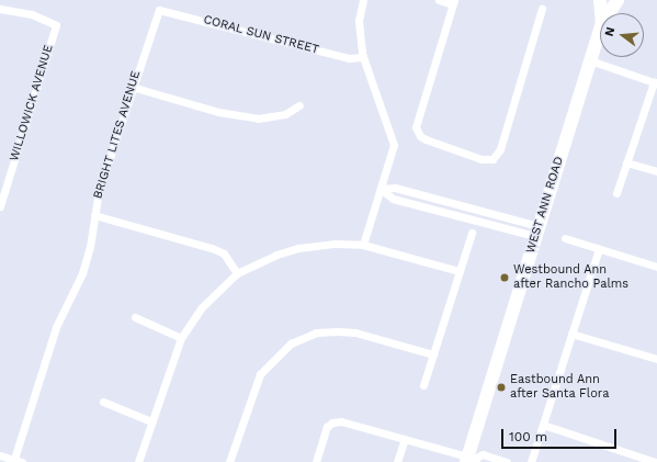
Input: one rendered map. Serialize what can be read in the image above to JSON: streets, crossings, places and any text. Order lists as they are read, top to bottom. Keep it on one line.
{"streets":{"main road":["WEST ANN ROAD"],"street":["CORAL SUN STREET","WILLOWICK AVENUE","BRIGHT LITES AVENUE"]},"crossings":[["CORAL SUN STREET","BRIGHT LITES AVENUE"]],"places":["Westbound Ann after Rancho Palms","Eastbound Ann after Santa Flora"],"scale_bar":"100 m","north":"left"}
